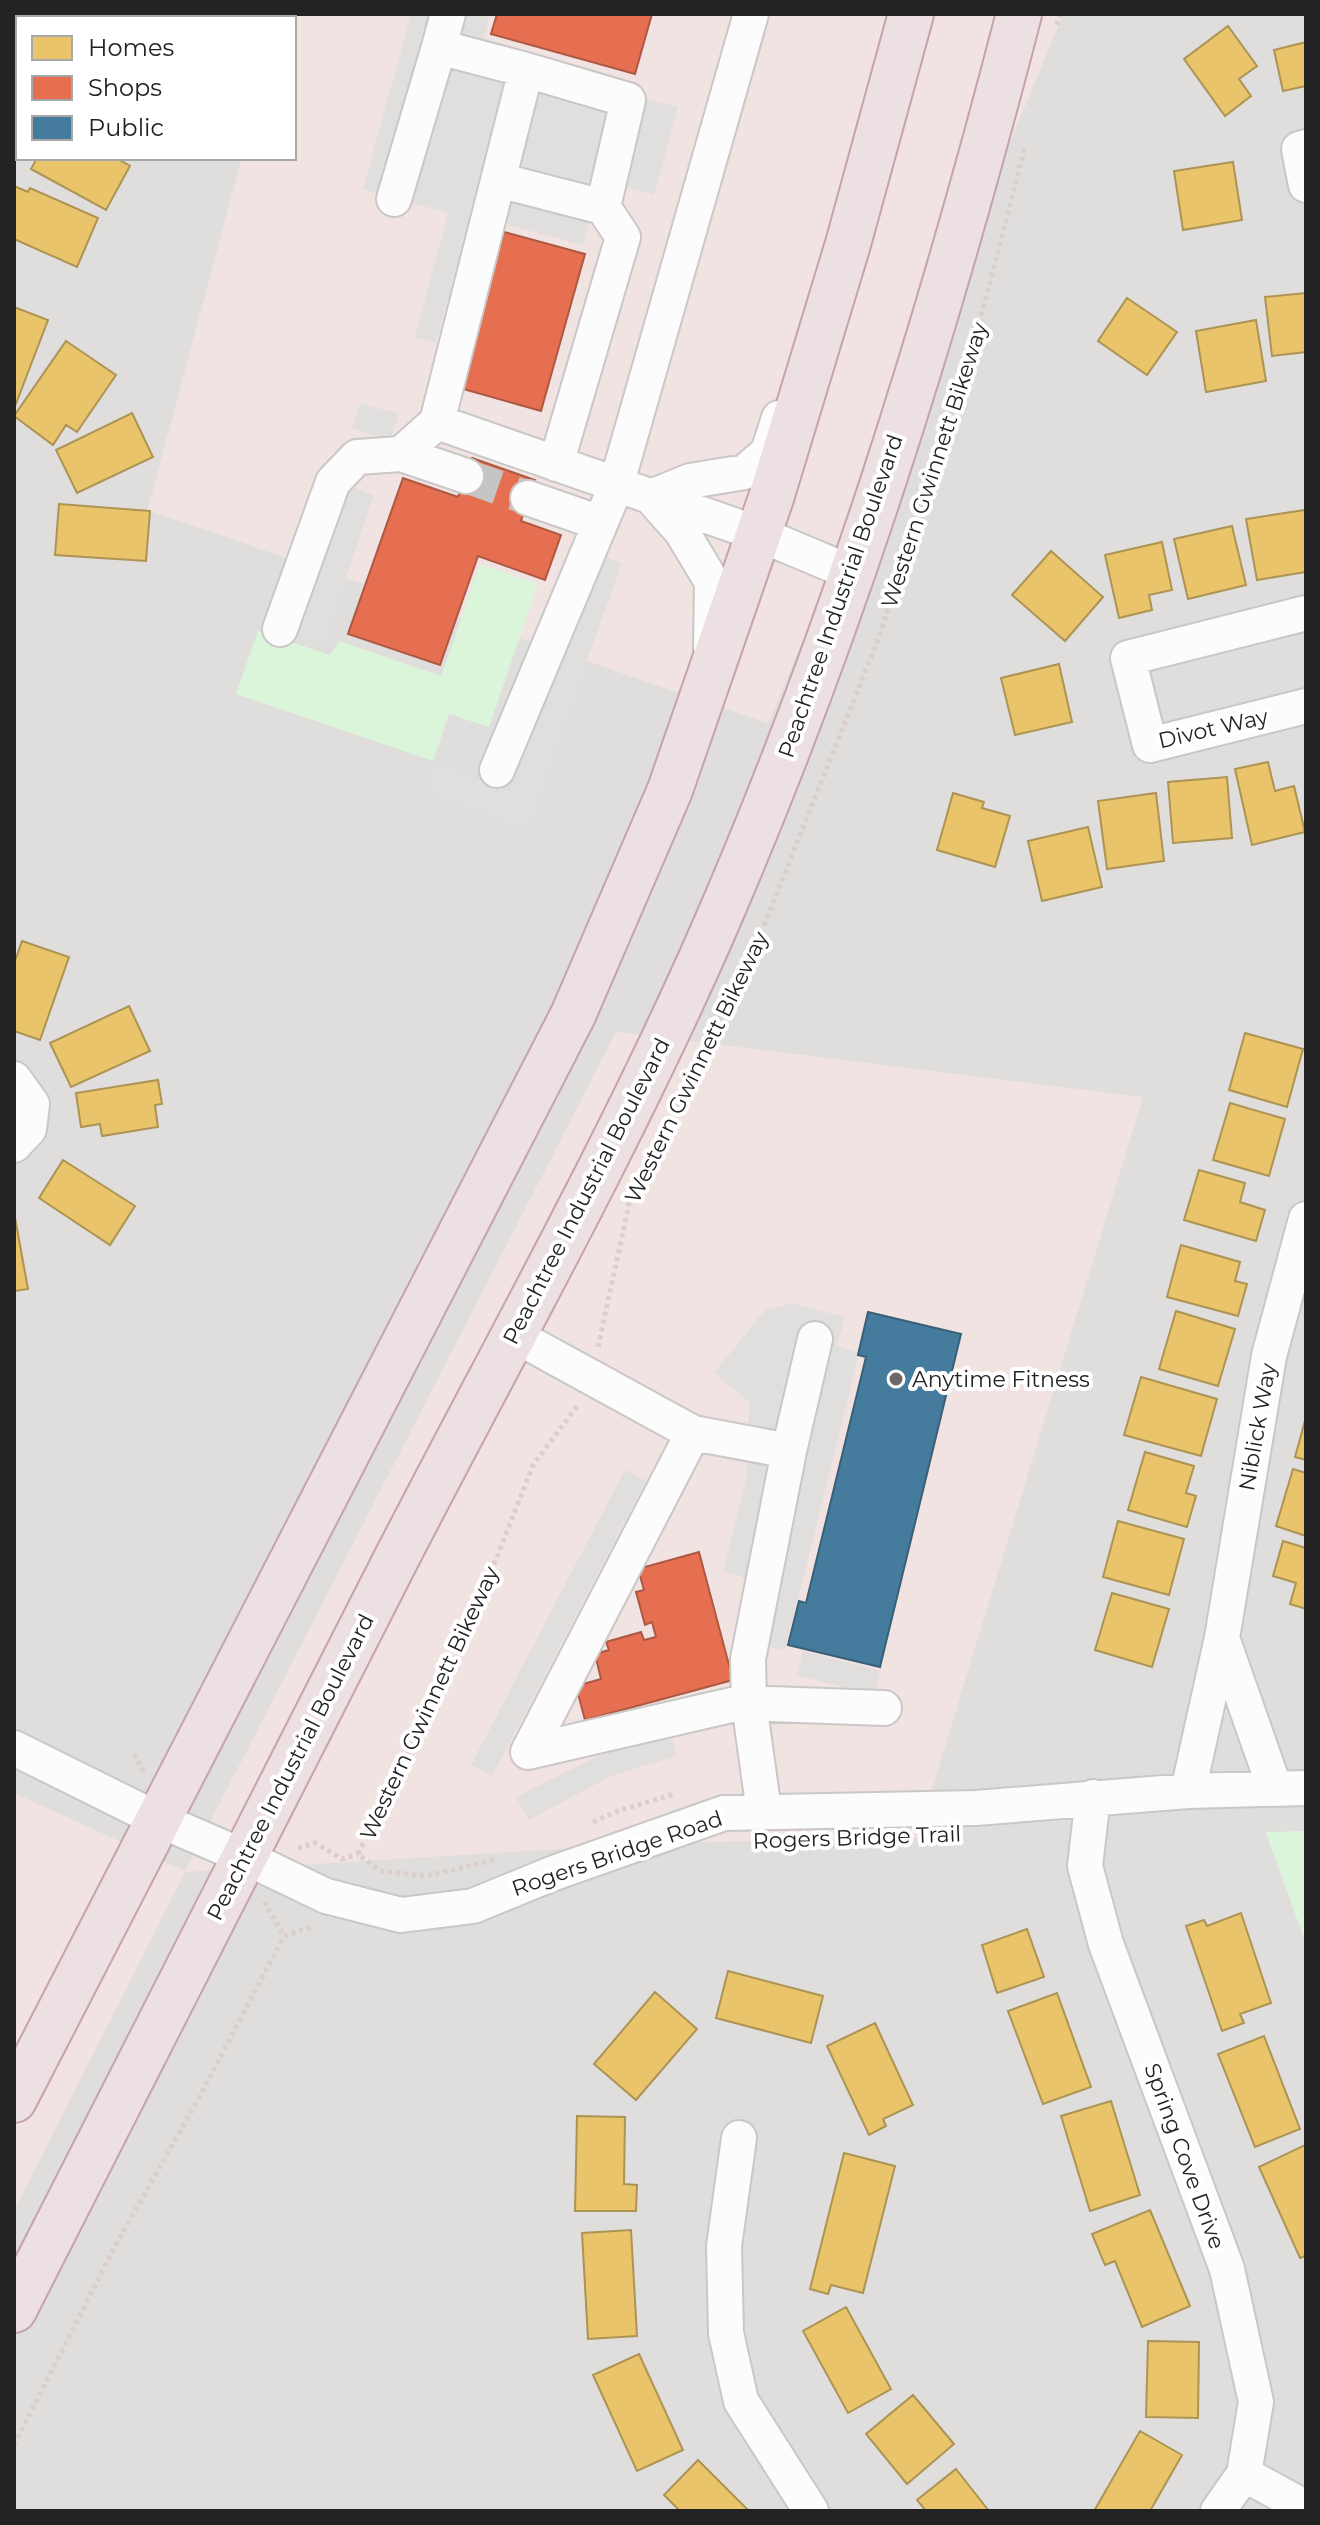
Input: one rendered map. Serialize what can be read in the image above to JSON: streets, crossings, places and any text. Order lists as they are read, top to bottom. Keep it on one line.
{"streets":{"highway":["Peachtree Industrial Boulevard"],"street":["Divot Way","Niblick Way","Rogers Bridge Road","Spring Cove Drive"],"path":["Western Gwinnett Bikeway"]},"crossings":[["Peachtree Industrial Boulevard","Rogers Bridge Road"],["Niblick Way","Rogers Bridge Road"],["Rogers Bridge Road","Spring Cove Drive"]],"places":["Anytime Fitness"],"legend":["Homes","Shops","Public"]}
